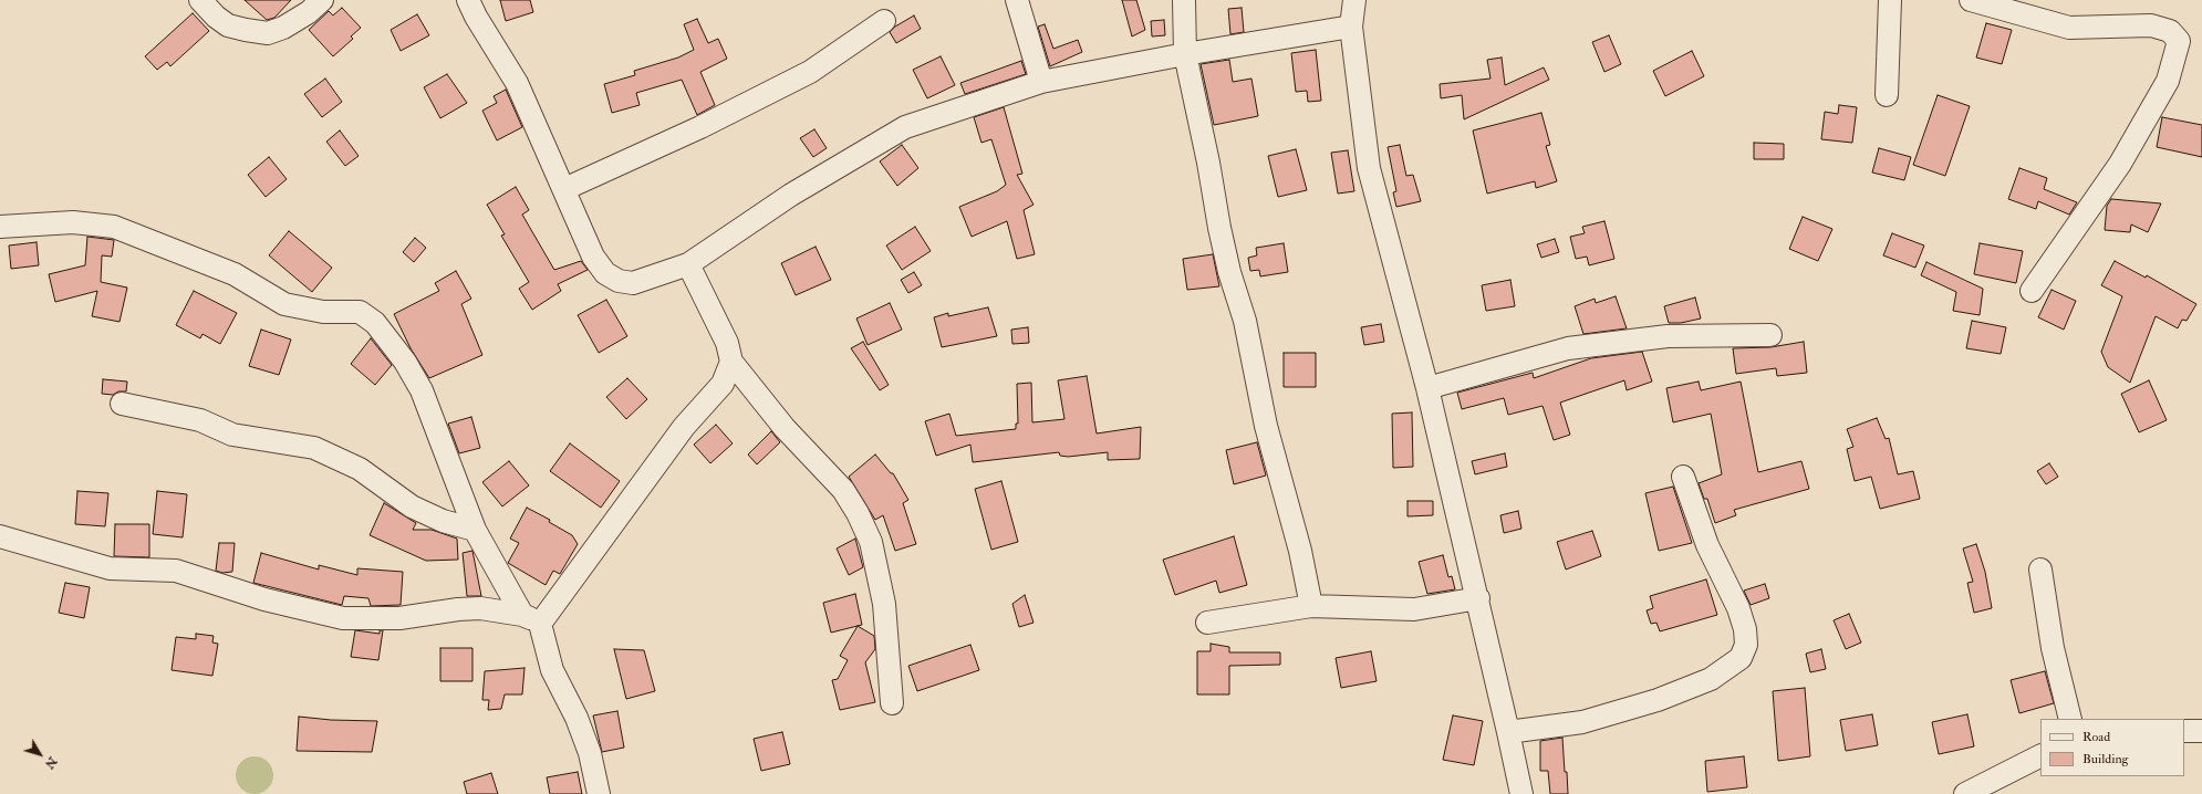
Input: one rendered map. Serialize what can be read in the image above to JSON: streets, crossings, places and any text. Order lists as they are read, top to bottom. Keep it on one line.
{"legend":["Road","Building"],"north":"bottom right"}
